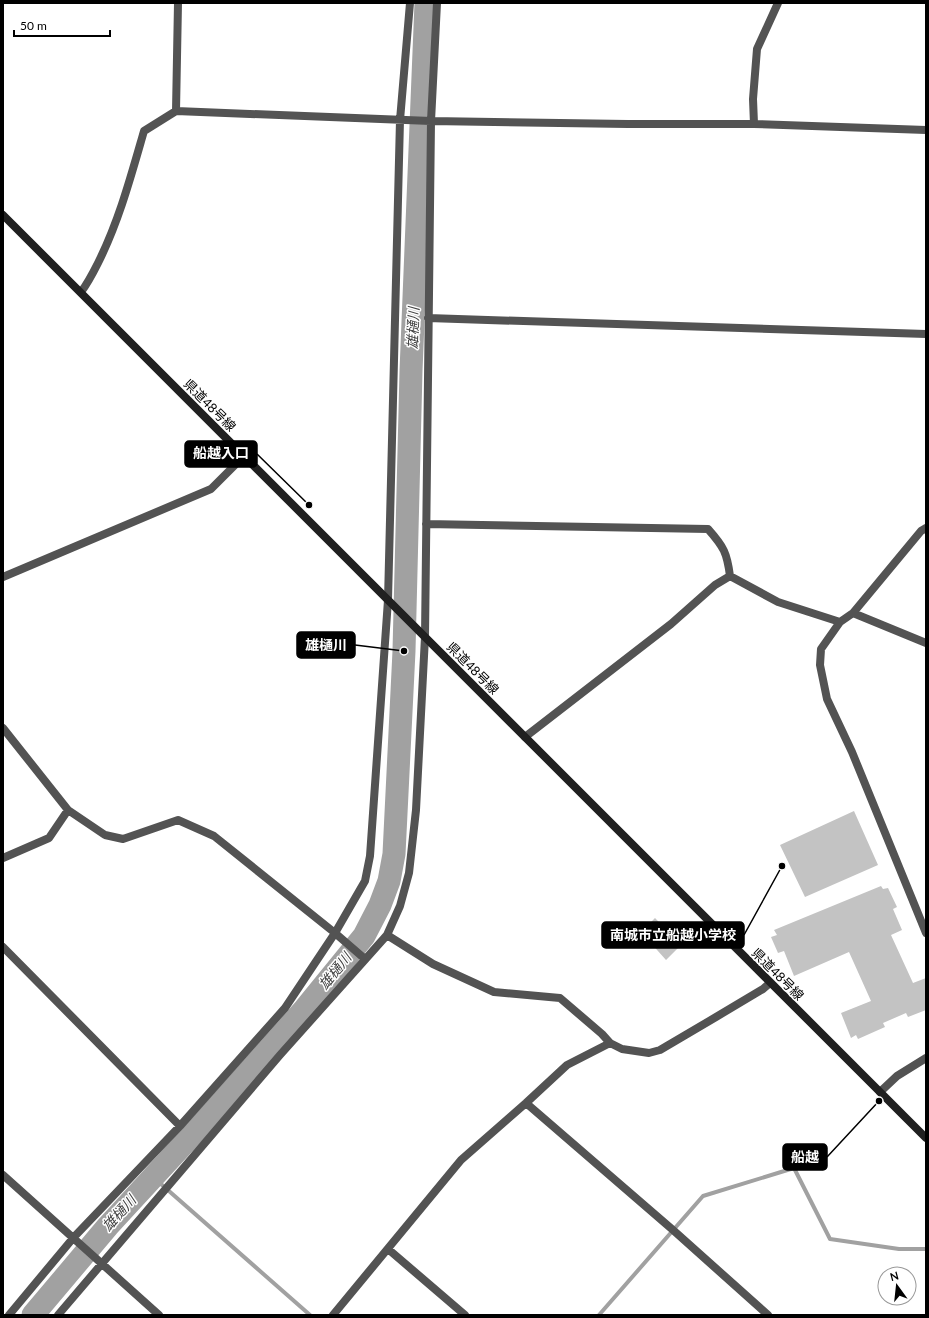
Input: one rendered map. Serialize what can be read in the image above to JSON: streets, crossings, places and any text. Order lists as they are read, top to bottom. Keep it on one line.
{"streets":{"main road":["県道48号線"]},"water":["雄樋川"],"places":["船越入口","雄樋川","南城市立船越小学校","船越"],"scale_bar":"50 m","north":"top"}
